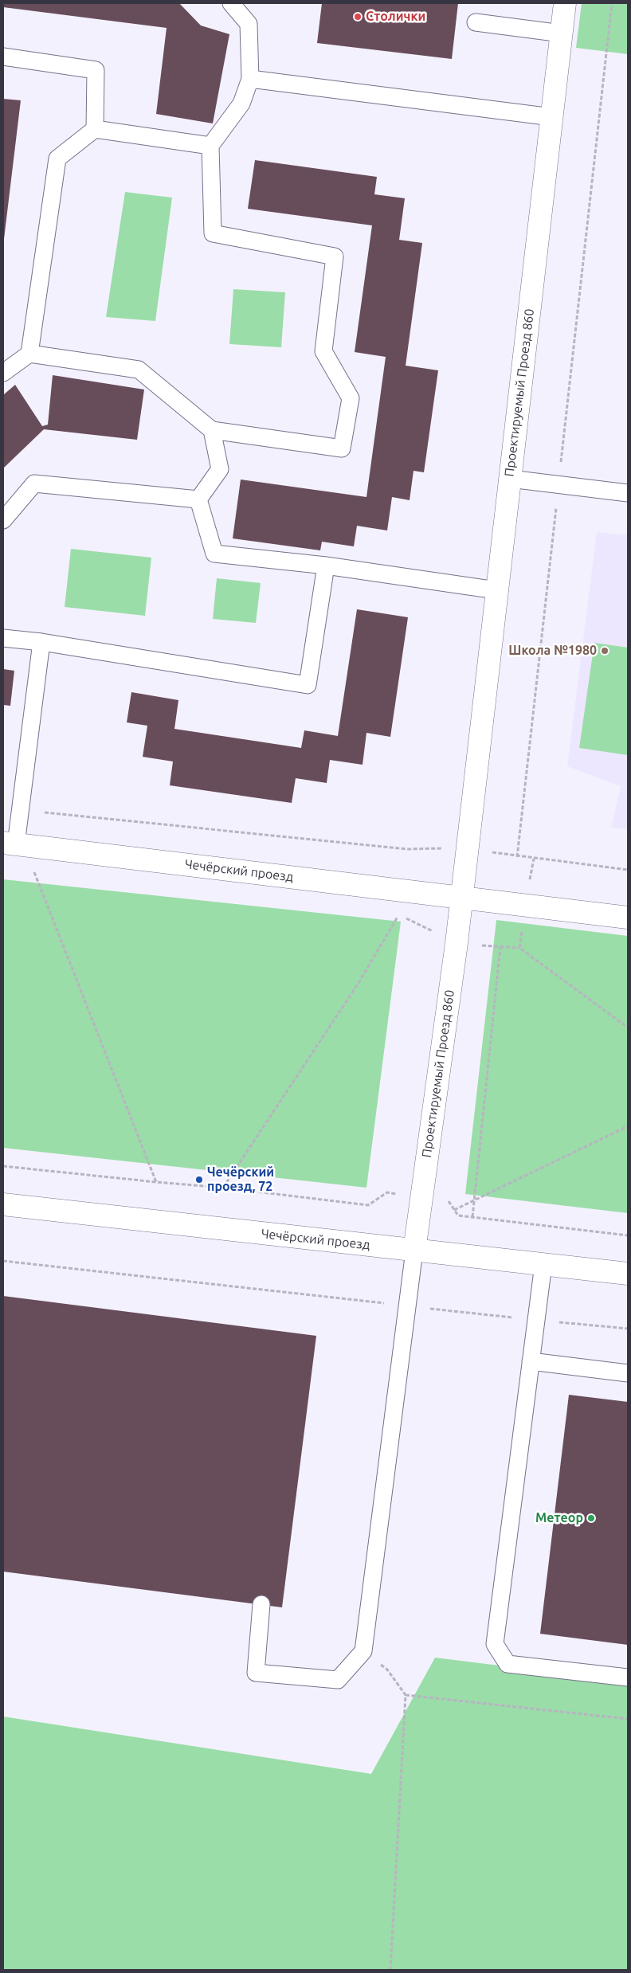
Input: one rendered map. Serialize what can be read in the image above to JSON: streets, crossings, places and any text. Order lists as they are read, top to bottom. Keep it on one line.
{"streets":{"street":["Проектируемый Проезд 860","Чечёрский проезд"]},"crossings":[["Проектируемый Проезд 860","Чечёрский проезд"]],"places":["Столички","Школа №1980","Чечёрский проезд, 72","Метеор"]}
